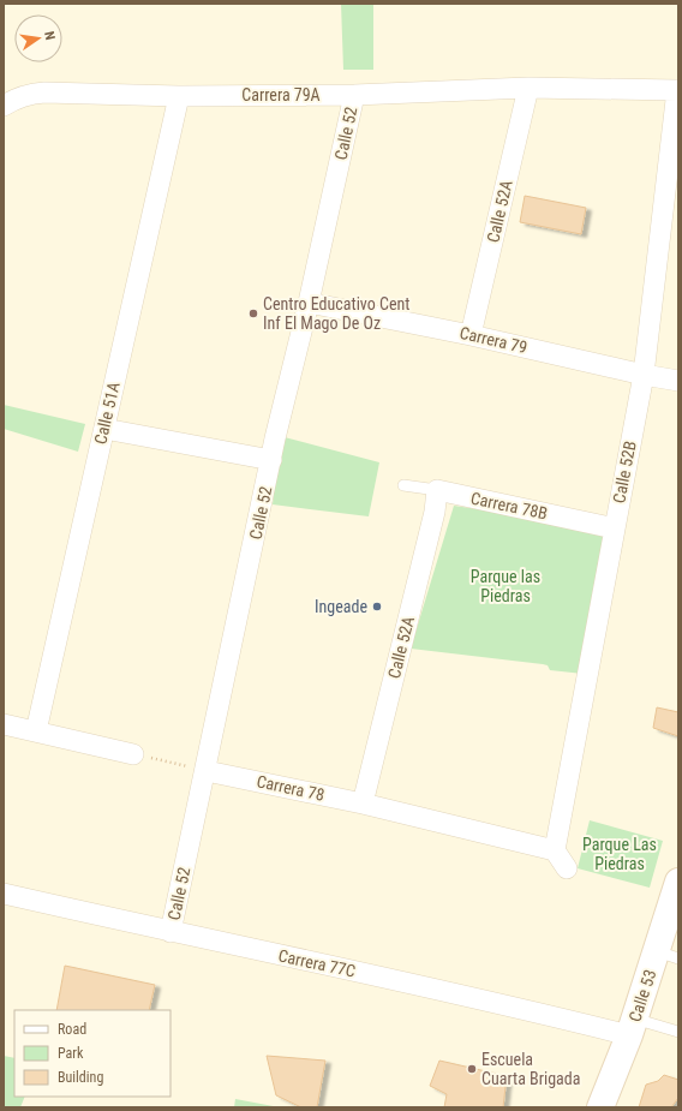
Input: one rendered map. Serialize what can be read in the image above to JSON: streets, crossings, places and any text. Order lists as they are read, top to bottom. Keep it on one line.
{"streets":{"street":["Carrera 79A","Calle 52","Calle 52A","Carrera 79","Calle 51A","Calle 52B","Carrera 78B","Carrera 78","Carrera 77C","Calle 53"]},"crossings":[["Carrera 79A","Calle 52"],["Carrera 79A","Calle 52A"],["Carrera 79A","Calle 51A"],["Carrera 79A","Calle 52B"],["Calle 52","Carrera 79"],["Calle 52","Carrera 78"],["Calle 52","Carrera 77C"],["Calle 52A","Carrera 79"],["Calle 52A","Carrera 78B"],["Calle 52A","Carrera 78"],["Carrera 79","Calle 52B"],["Calle 52B","Carrera 78B"],["Calle 52B","Carrera 78"],["Carrera 77C","Calle 53"]],"parks":["Parque las Piedras","Parque Las Piedras"],"places":["Centro Educativo Cent Inf El Mago De Oz","Ingeade","Escuela Cuarta Brigada"],"legend":["Road","Park","Building"],"north":"right"}
